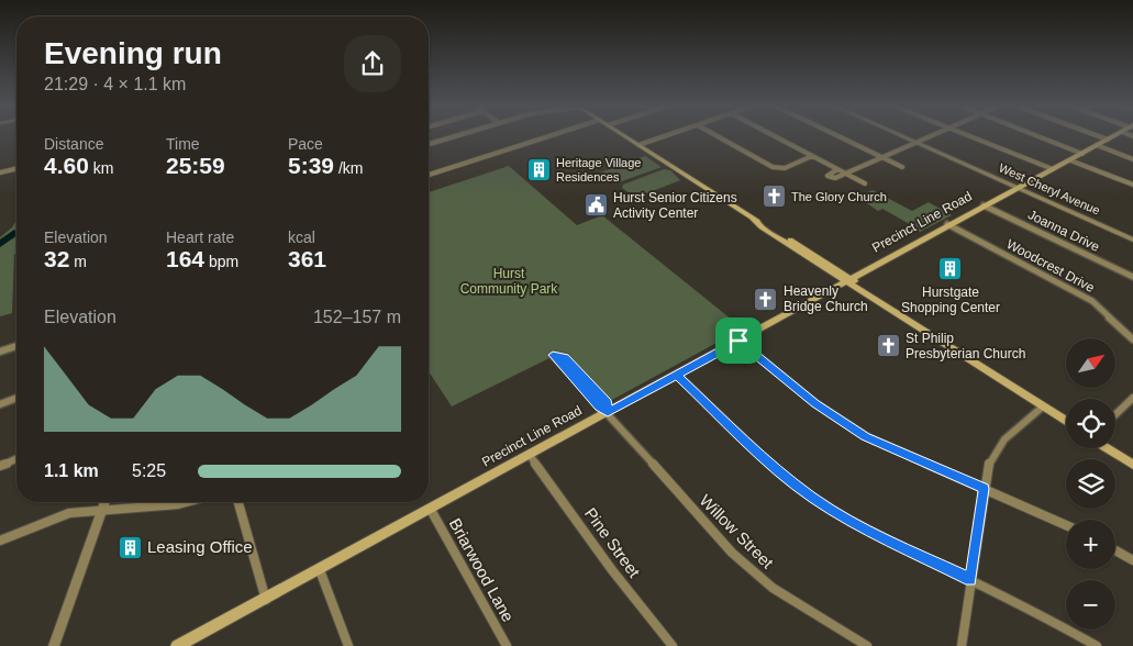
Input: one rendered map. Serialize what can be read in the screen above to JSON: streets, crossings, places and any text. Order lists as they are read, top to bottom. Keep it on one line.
{"streets":{"main road":["Precinct Line Road"],"street":["West Cheryl Avenue","Joanna Drive","Woodcrest Drive","Willow Street","Pine Street","Briarwood Lane"]},"crossings":[["West Cheryl Avenue","Precinct Line Road"],["Precinct Line Road","Joanna Drive"],["Precinct Line Road","Woodcrest Drive"],["Precinct Line Road","Willow Street"],["Precinct Line Road","Pine Street"],["Precinct Line Road","Briarwood Lane"]],"parks":["Hurst Community Park"],"places":{"building":["Heritage Village Residences","Hurstgate Shopping Center","Leasing Office"],"church":["The Glory Church","Heavenly Bridge Church","St Philip Presbyterian Church"],"public building":["Hurst Senior Citizens Activity Center"]},"north":"top right","page":{"heading":["Evening run","21:29 · 4 × 1.1 km"],"stats":[["Distance","4.60 km"],["Time","25:59"],["Pace","5:39 /km"],["Elevation","32 m"],["Heart rate","164 bpm"],["kcal","361"]],"chart":["Elevation","152–157 m"],"map_buttons":["+","−"],"list":[{"name":"1.1 km","note":"5:25"}]}}
